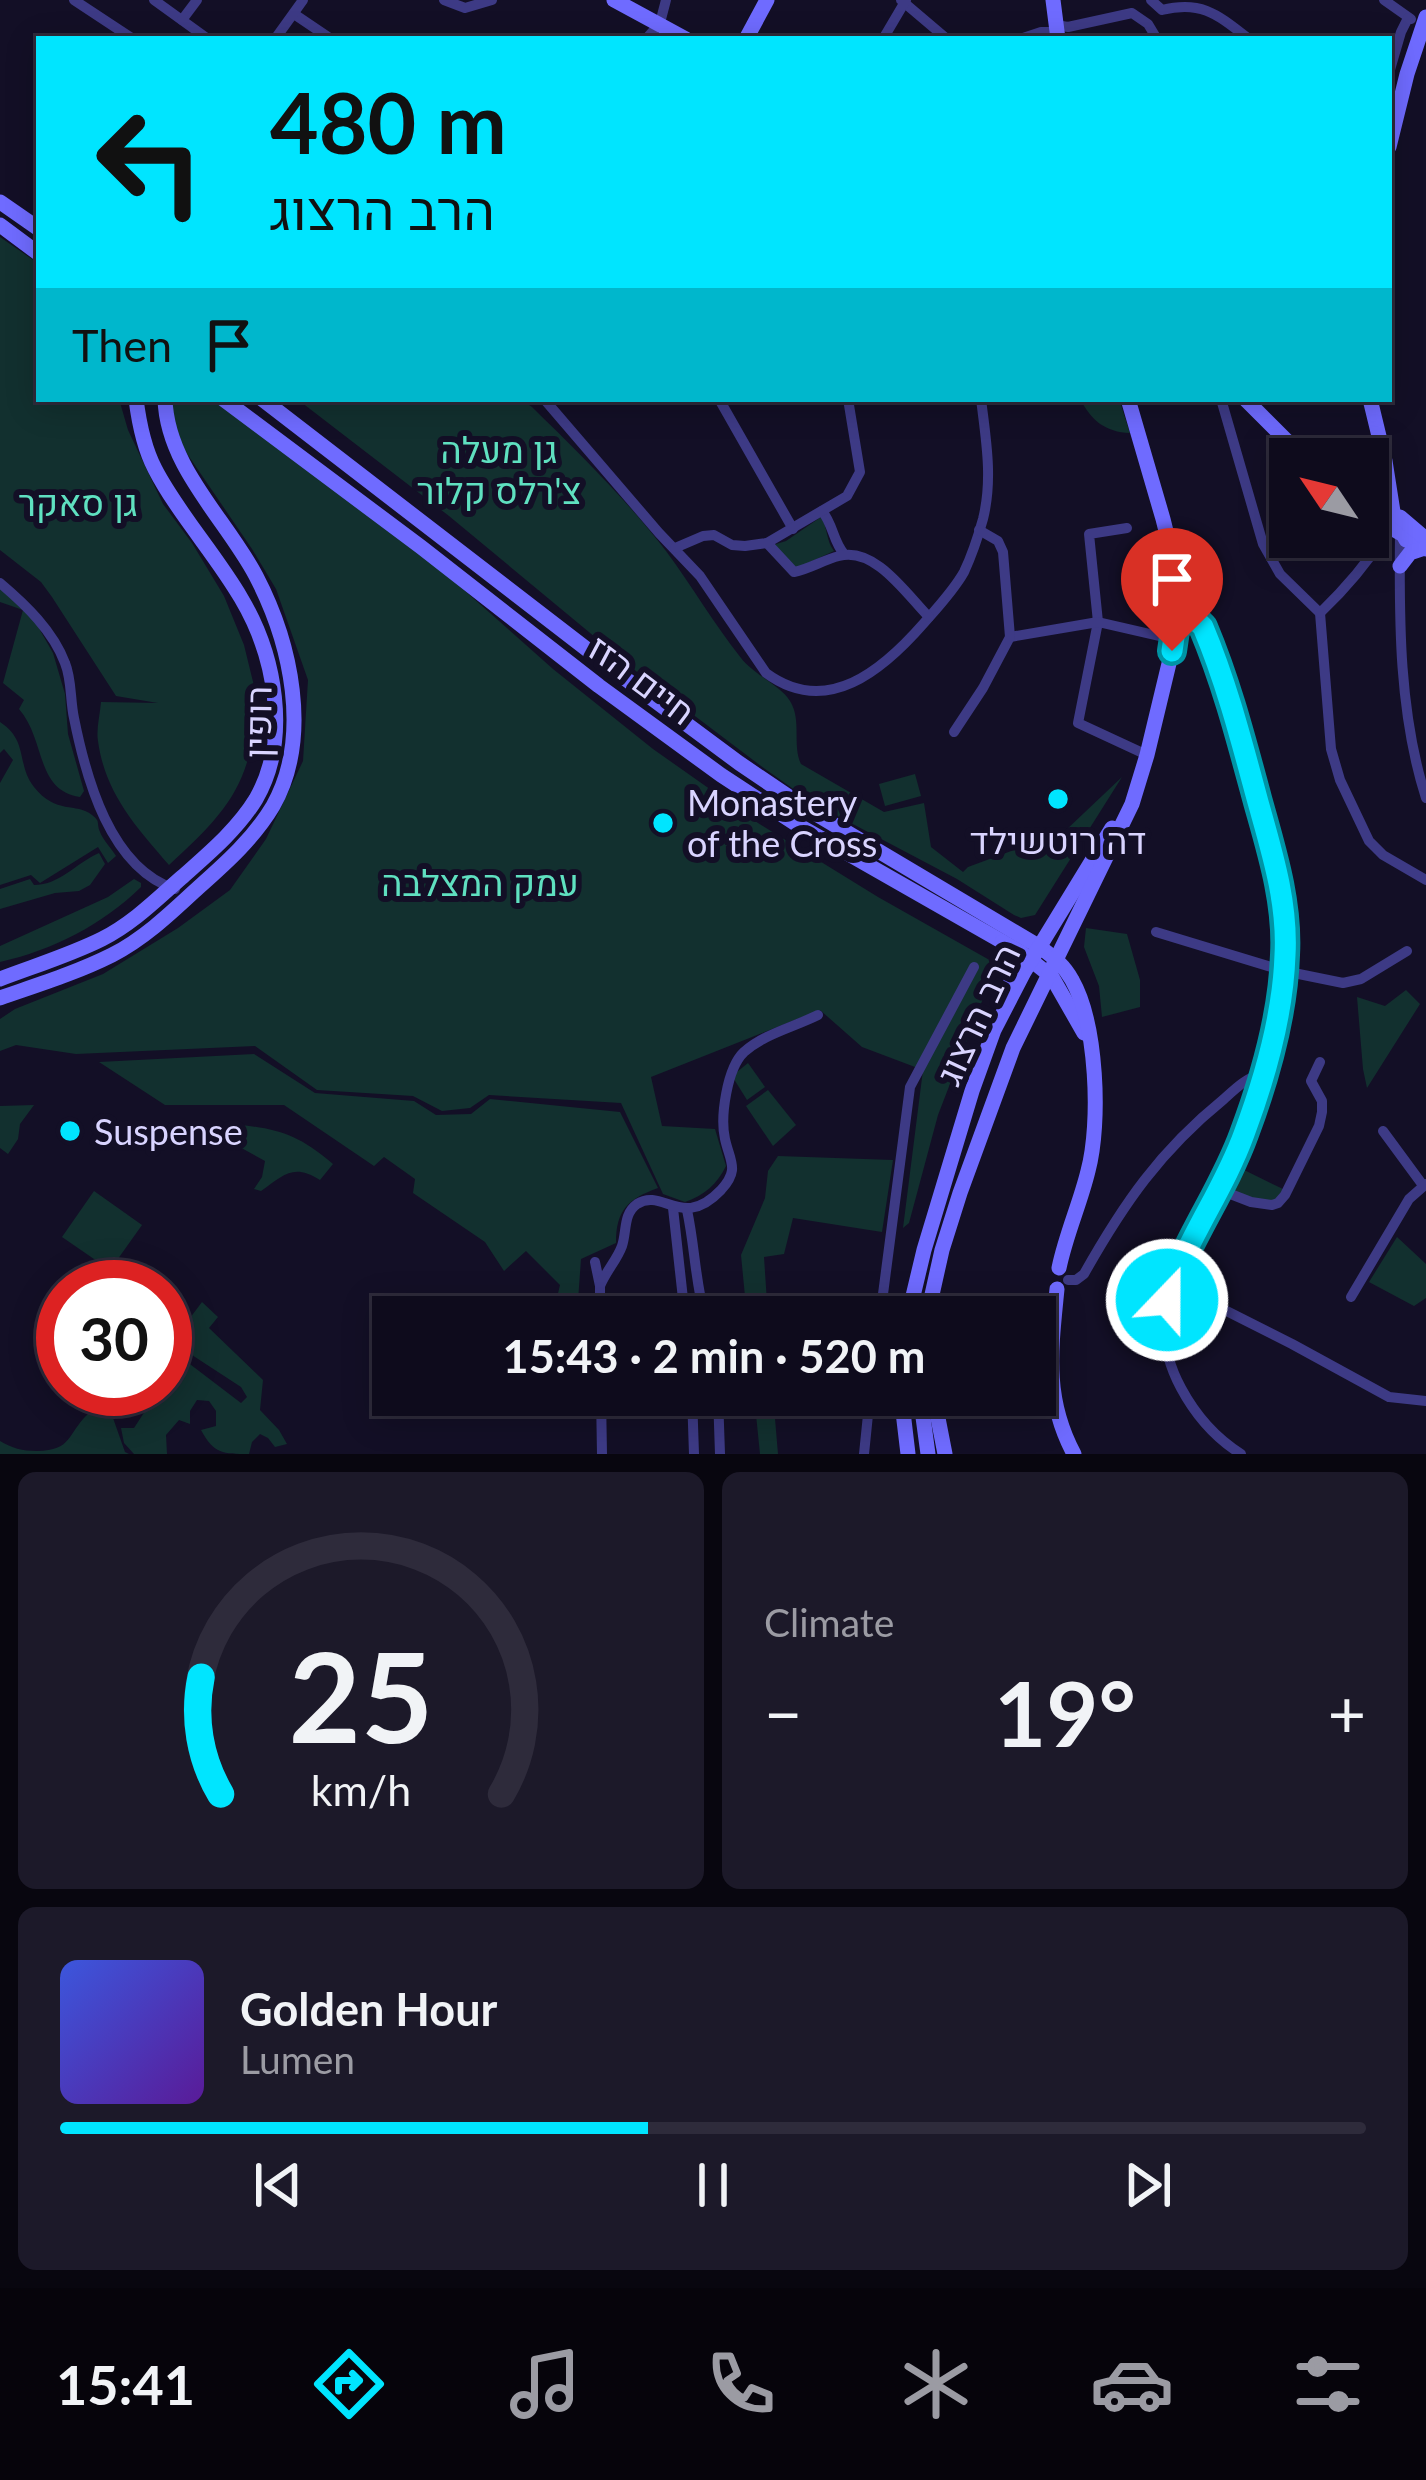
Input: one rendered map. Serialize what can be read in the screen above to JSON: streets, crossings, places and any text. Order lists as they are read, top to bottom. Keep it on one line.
{"streets":{"street":["חיים הזז","רופין","הרב הרצוג"]},"crossings":[["חיים הזז","הרב הרצוג"]],"parks":["גן מעלה צ'רלס קלור","גן סאקר","עמק המצלבה"],"places":["דה רוטשילד","Monastery of the Cross","Suspense"],"north":"top left","page":{"turn":["480 m","הרב הרצוג"],"then":"Then","limit":"30","trip":"15:43 · 2 min · 520 m","tile":"Climate","heat":["−","19°","+"],"song":["Golden Hour","Lumen"],"tabs":"15:41","gauge":["25","km/h"]}}
